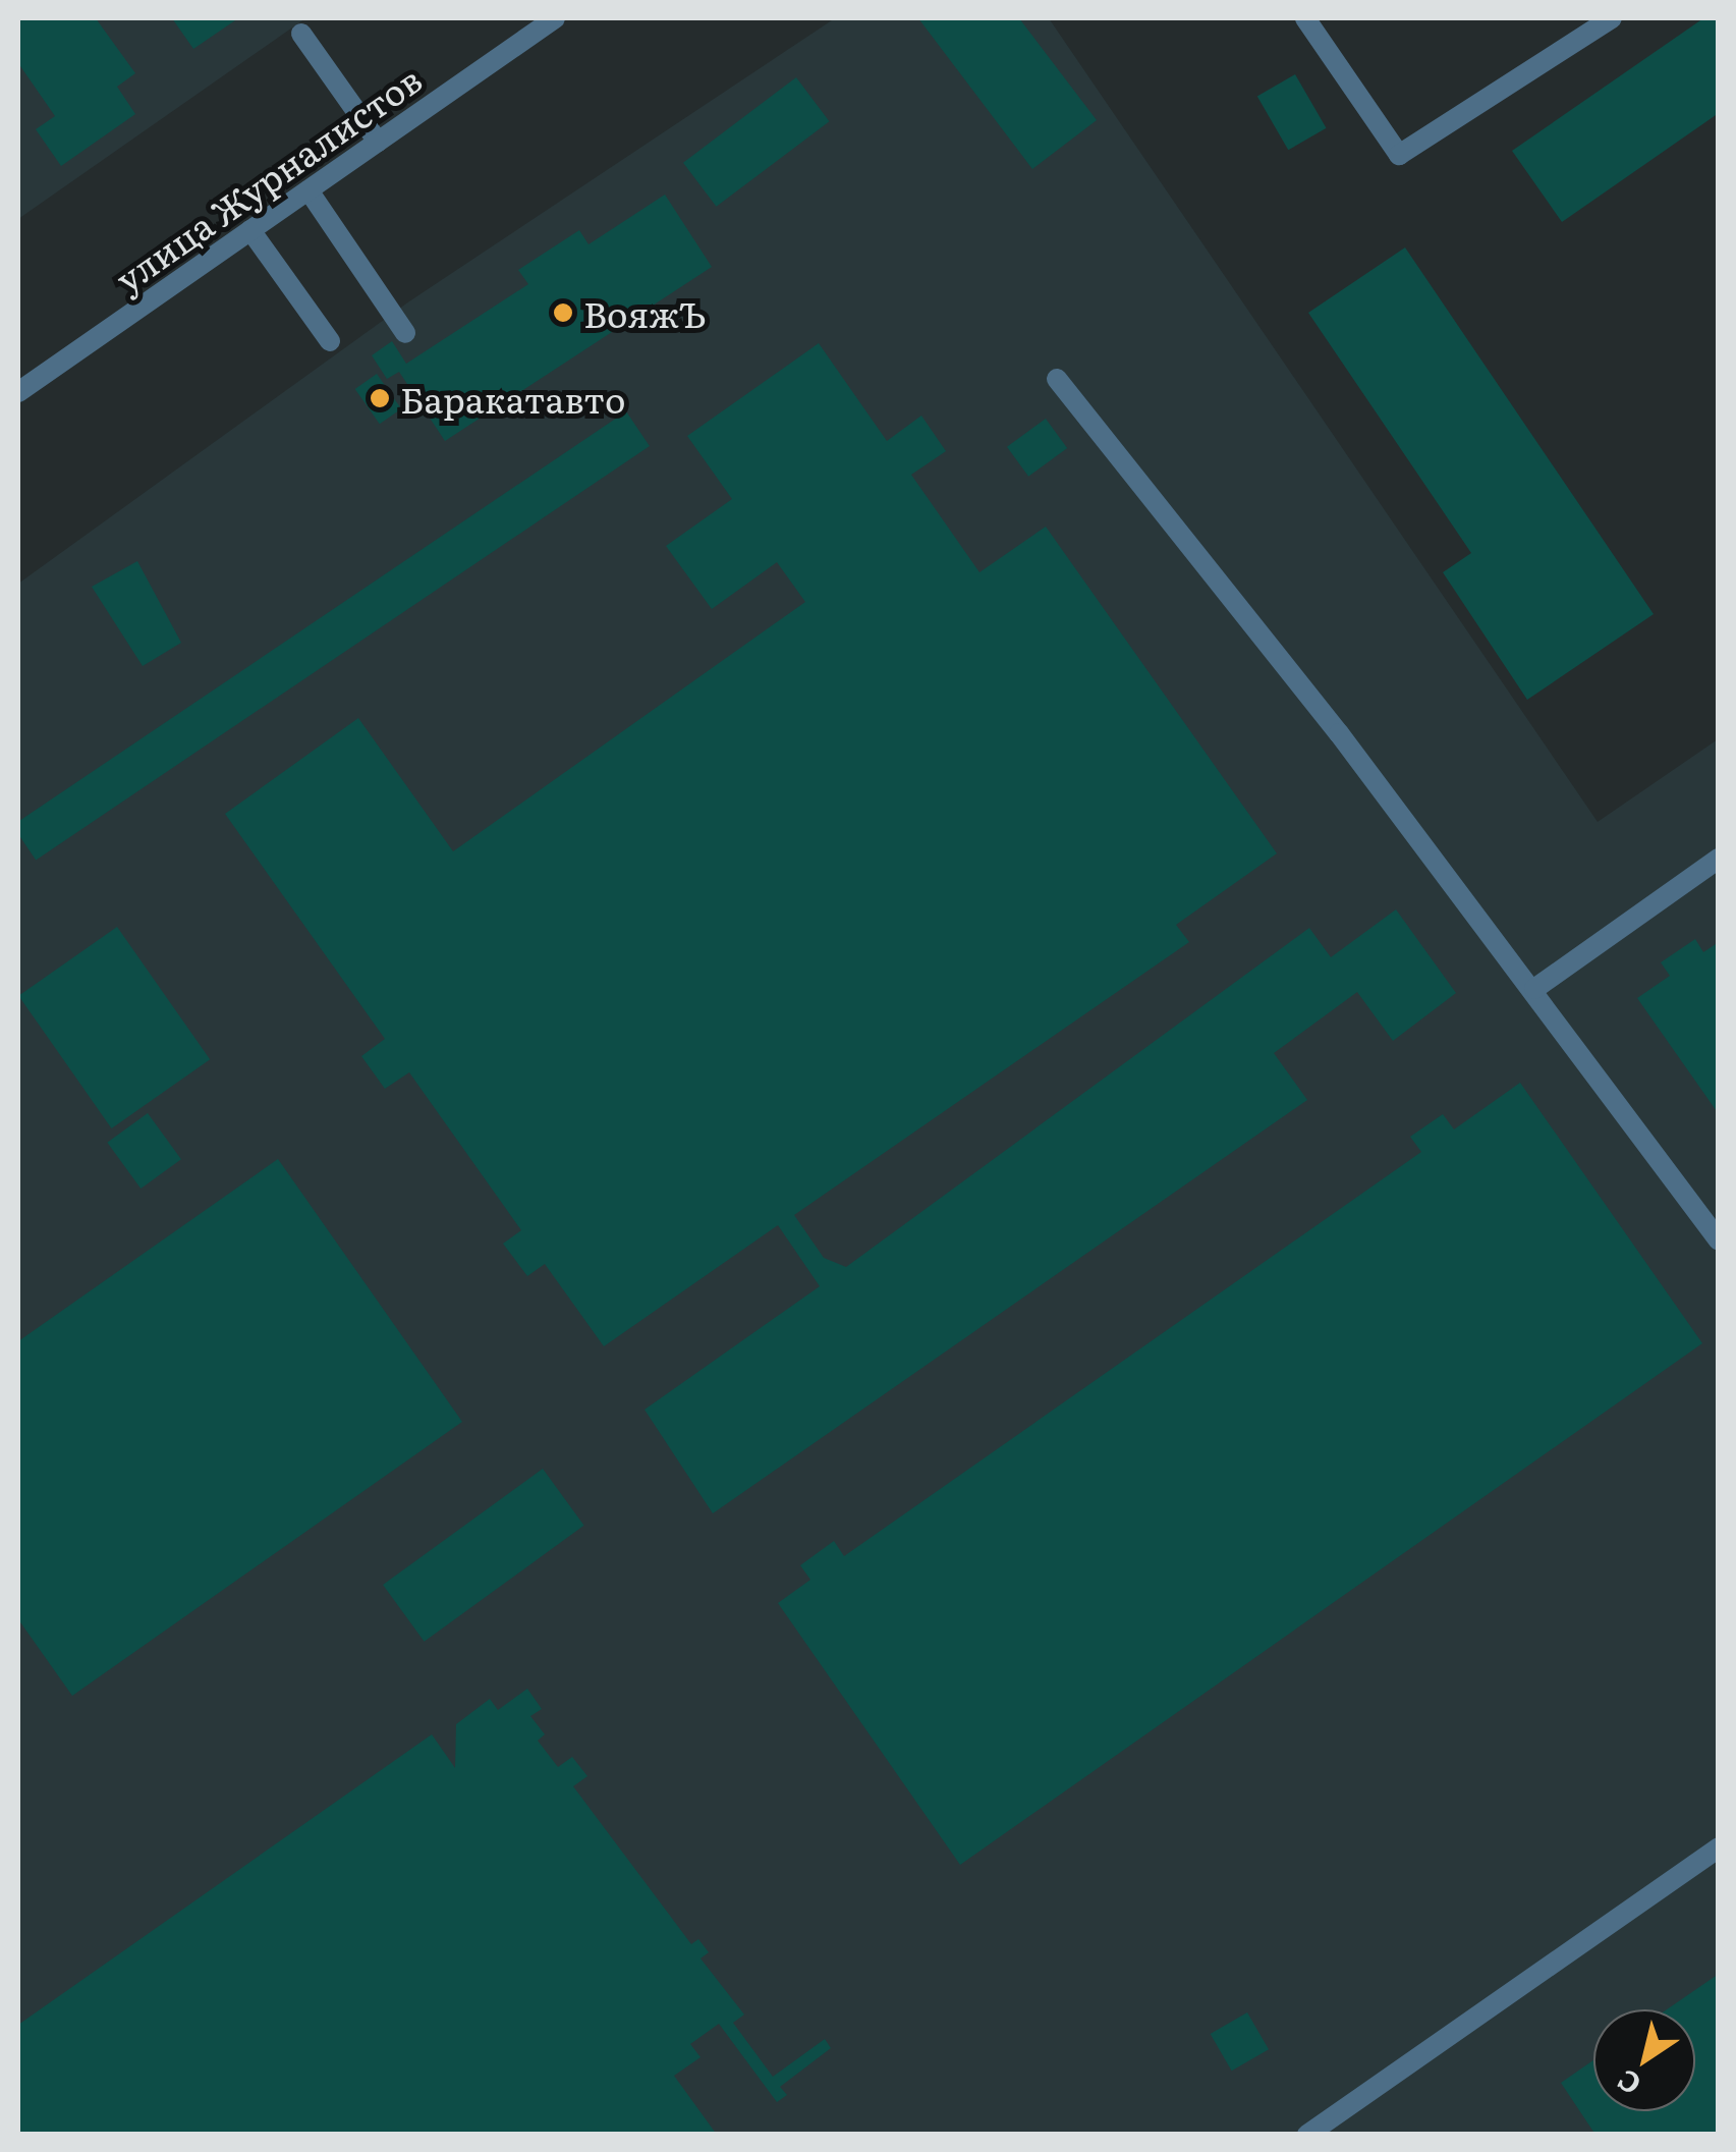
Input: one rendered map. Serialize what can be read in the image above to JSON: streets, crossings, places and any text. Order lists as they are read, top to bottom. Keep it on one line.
{"streets":{"street":["улица Журналистов"]},"places":["ВояжЪ","Баракатавто"],"north":"bottom left"}
